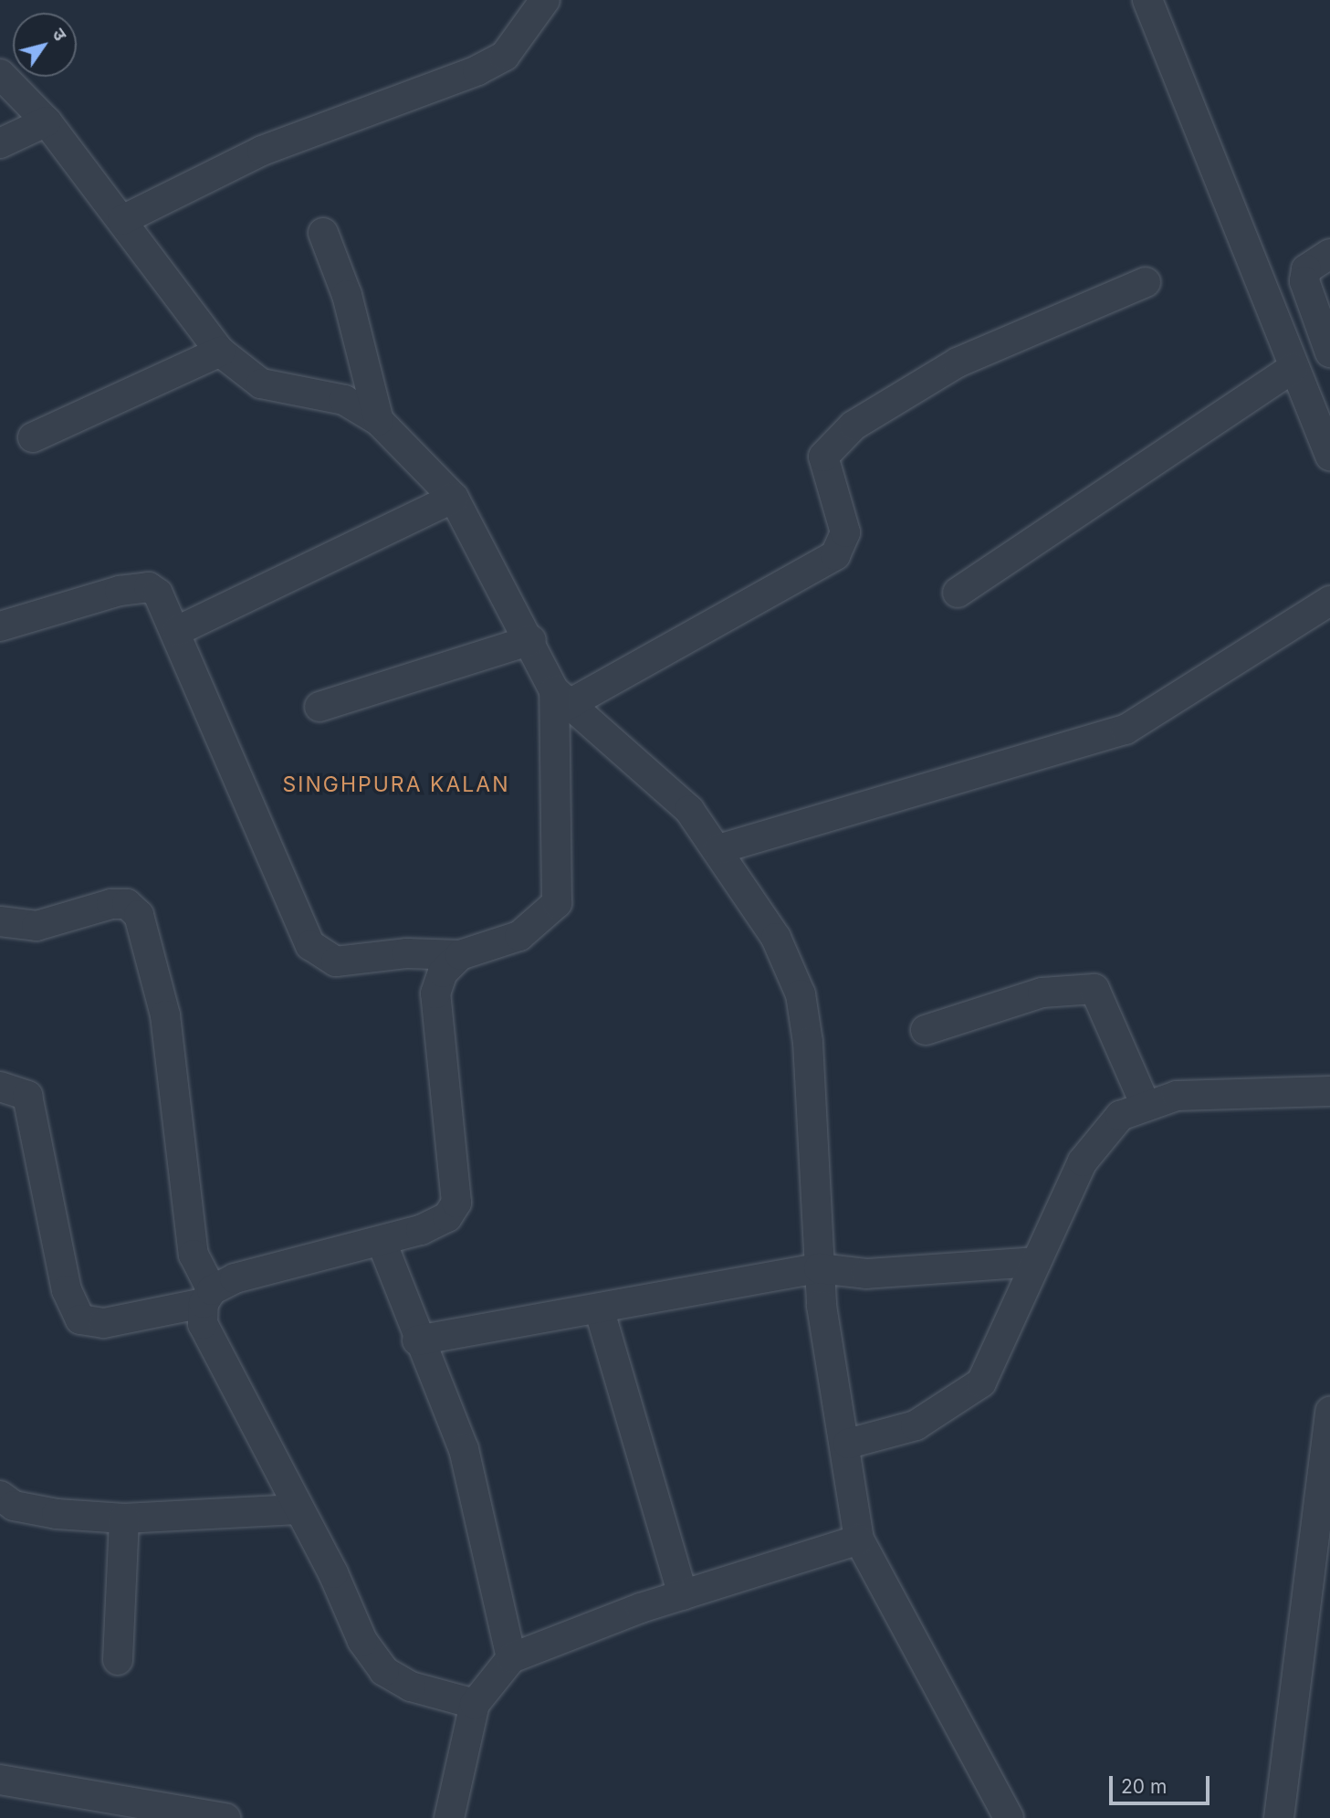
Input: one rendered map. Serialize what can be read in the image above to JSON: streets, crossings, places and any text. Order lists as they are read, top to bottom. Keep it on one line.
{"districts":["SINGHPURA KALAN"],"scale_bar":"20 m","north":"top right"}
